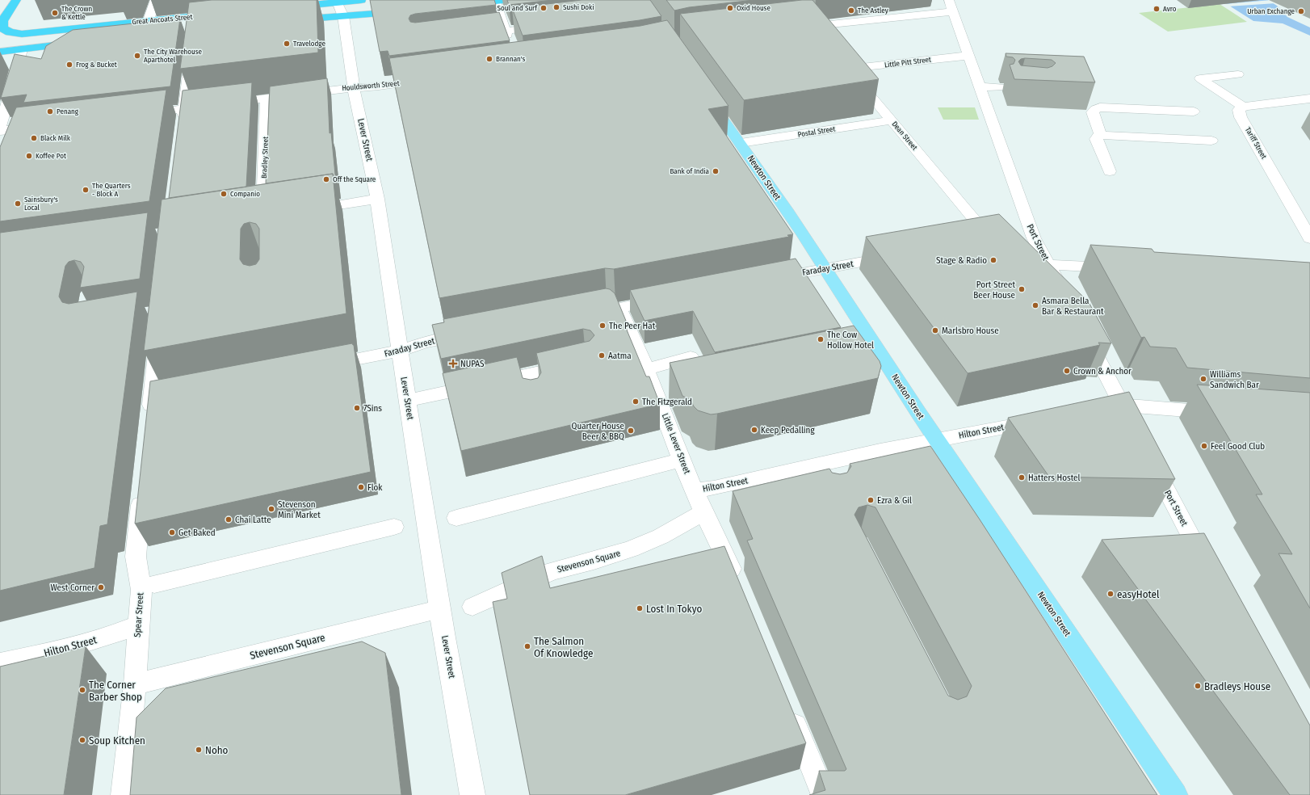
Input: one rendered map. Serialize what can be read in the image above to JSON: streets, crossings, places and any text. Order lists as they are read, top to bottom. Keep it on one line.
{"streets":{"highway":["Great Ancoats Street"],"main road":["Newton Street"],"street":["Little Pitt Street","Houldsworth Street","Postal Street","Dean Street","Lever Street","Tariff Street","Bradley Street","Port Street","Faraday Street","Hilton Street","Little Lever Street","Stevenson Square","Spear Street"]},"crossings":[["Little Pitt Street","Dean Street"],["Little Pitt Street","Port Street"],["Houldsworth Street","Lever Street"],["Houldsworth Street","Bradley Street"],["Postal Street","Dean Street"],["Postal Street","Newton Street"],["Lever Street","Faraday Street"],["Lever Street","Stevenson Square"],["Newton Street","Faraday Street"],["Newton Street","Hilton Street"],["Hilton Street","Little Lever Street"],["Hilton Street","Spear Street"],["Little Lever Street","Stevenson Square"],["Stevenson Square","Spear Street"]],"places":{"other":["Sushi Doki","Soul and Surf","Oxid House","Avro","The Astley","Urban Exchange","The Crown & Kettle","Travelodge","The City Warehouse Aparthotel","Brannan's","Frog & Bucket","Penang","Black Milk","Koffee Pot","Bank of India","Off the Square","The Quarters - Block A","Companio","Sainsbury's Local","Stage & Radio","Port Street Beer House","Asmara Bella Bar & Restaurant","The Peer Hat","Marlsbro House","The Cow Hollow Hotel","Aatma","Crown & Anchor","Williams Sandwich Bar","The Fitzgerald","7Sins","Keep Pedalling","Quarter House Beer & BBQ","Feel Good Club","Hatters Hostel","Flok","Ezra & Gil","Stevenson Mini Market","Chai Latte","Get Baked","West Corner","easyHotel","Lost In Tokyo","The Salmon Of Knowledge","Bradleys House","The Corner Barber Shop","Soup Kitchen","Noho"],"health":["NUPAS"]}}
